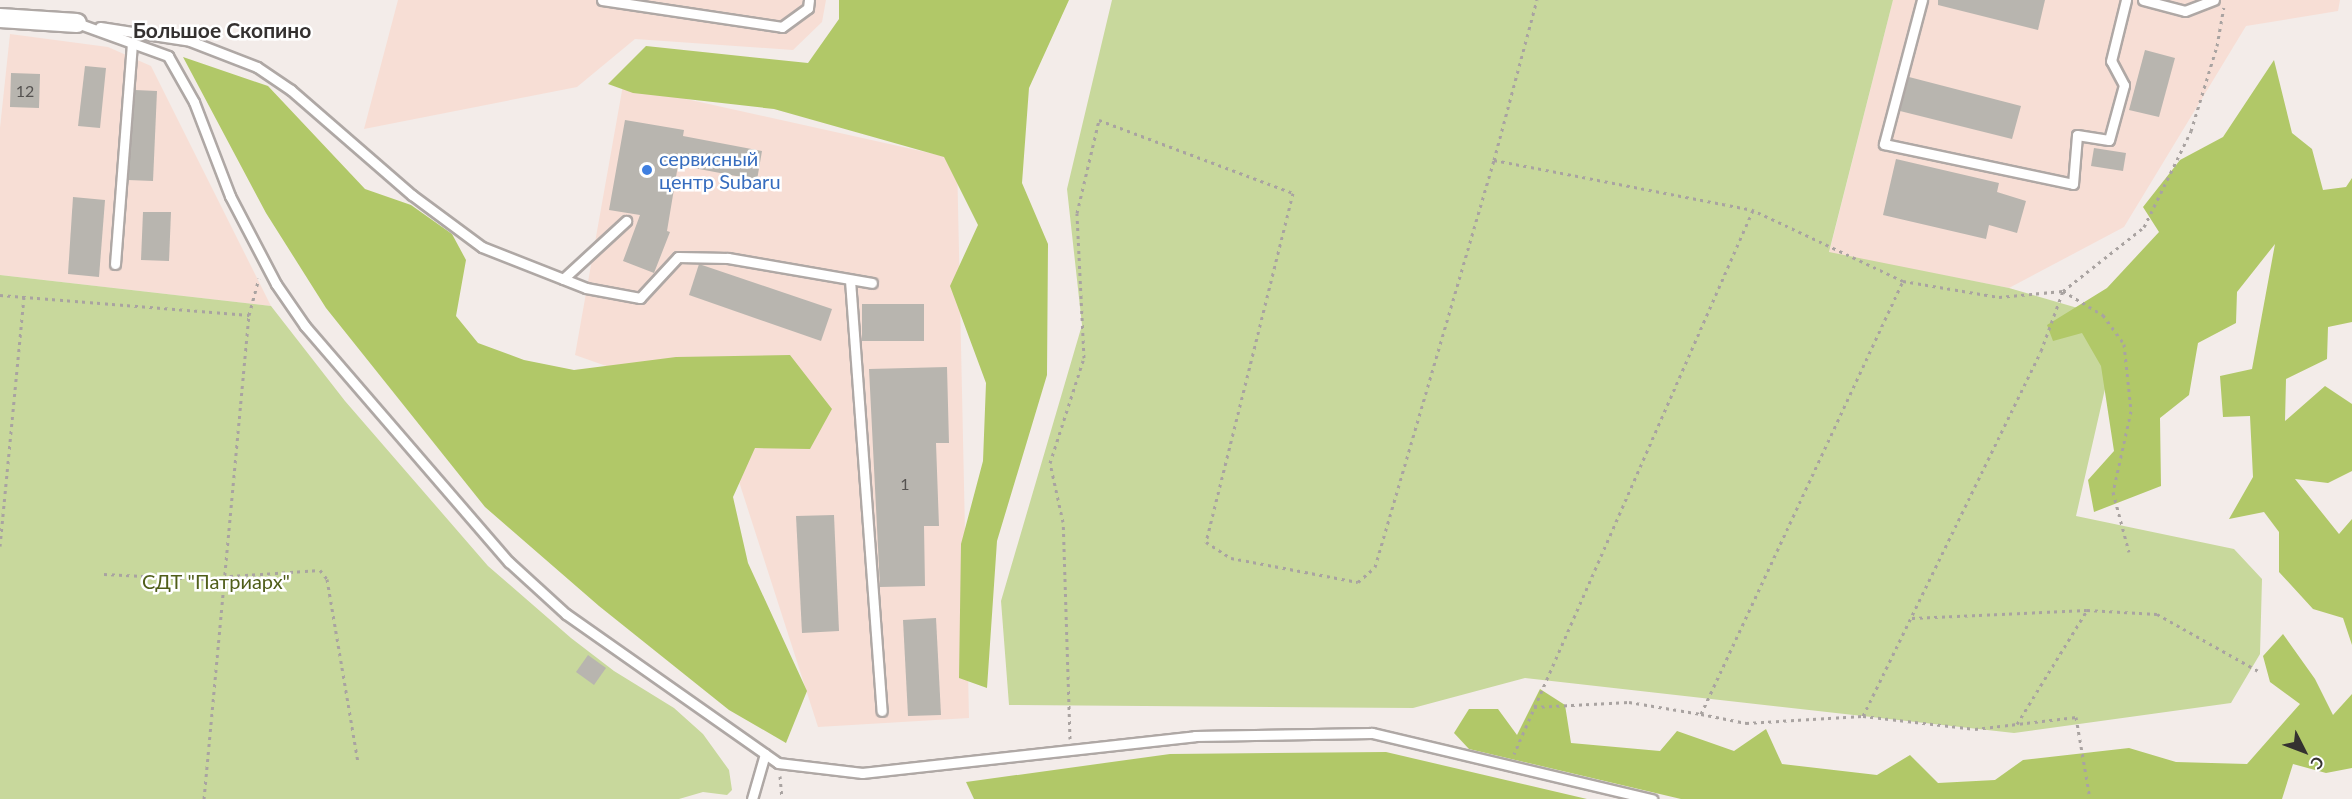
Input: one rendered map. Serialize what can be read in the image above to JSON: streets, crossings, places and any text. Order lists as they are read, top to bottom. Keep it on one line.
{"districts":["Большое Скопино"],"parks":["СДТ \"Патриарх\""],"places":["сервисный центр Subaru"],"house_numbers":["12","1"],"north":"bottom right"}
